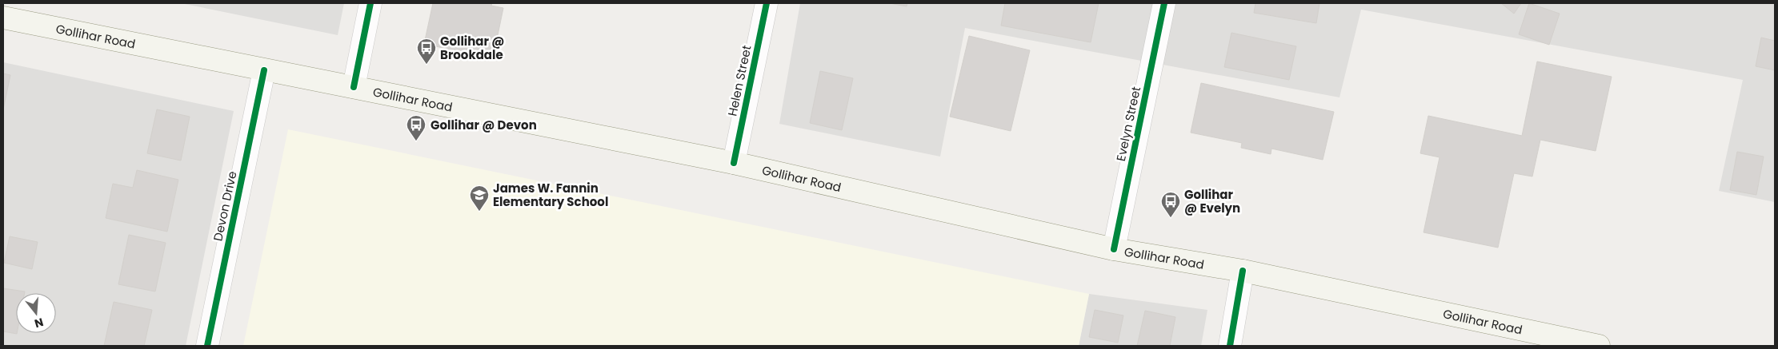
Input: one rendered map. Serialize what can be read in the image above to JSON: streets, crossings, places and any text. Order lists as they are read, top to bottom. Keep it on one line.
{"streets":{"main road":["Gollihar Road"],"street":["Helen Street","Evelyn Street","Devon Drive"]},"crossings":[["Gollihar Road","Helen Street"],["Gollihar Road","Evelyn Street"],["Gollihar Road","Devon Drive"]],"places":{"bus stop":["Gollihar @ Brookdale","Gollihar @ Devon","Gollihar @ Evelyn"],"school or university":["James W. Fannin Elementary School"]},"north":"bottom"}
